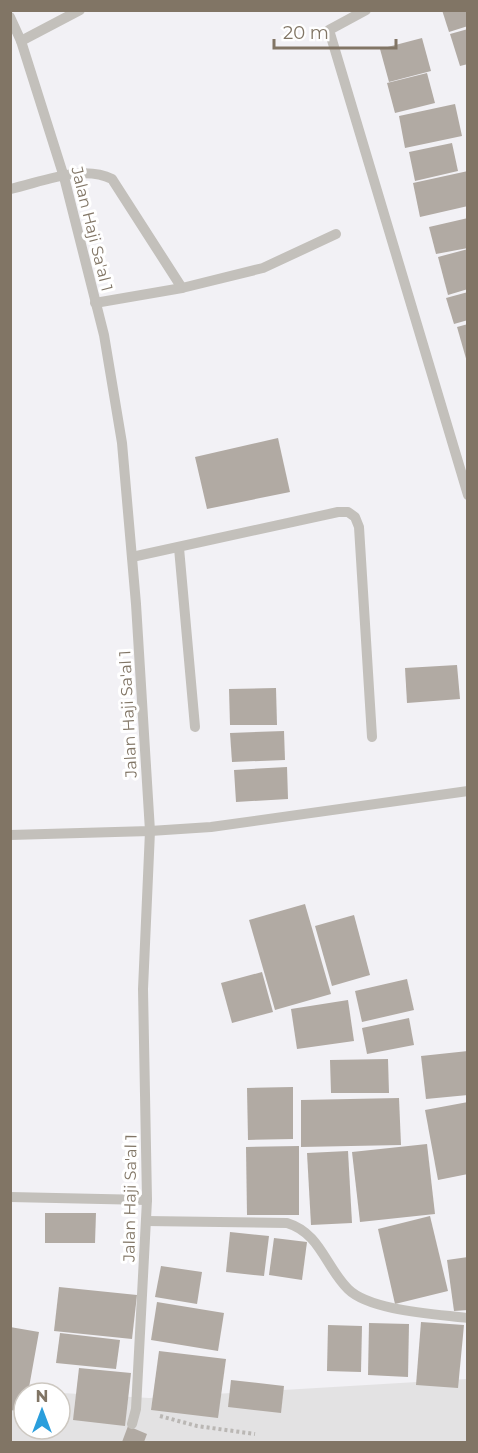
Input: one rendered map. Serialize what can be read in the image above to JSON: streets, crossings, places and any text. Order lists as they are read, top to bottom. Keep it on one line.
{"streets":{"street":["Jalan Haji Sa'al 1"]},"scale_bar":"20 m","north":"top"}
